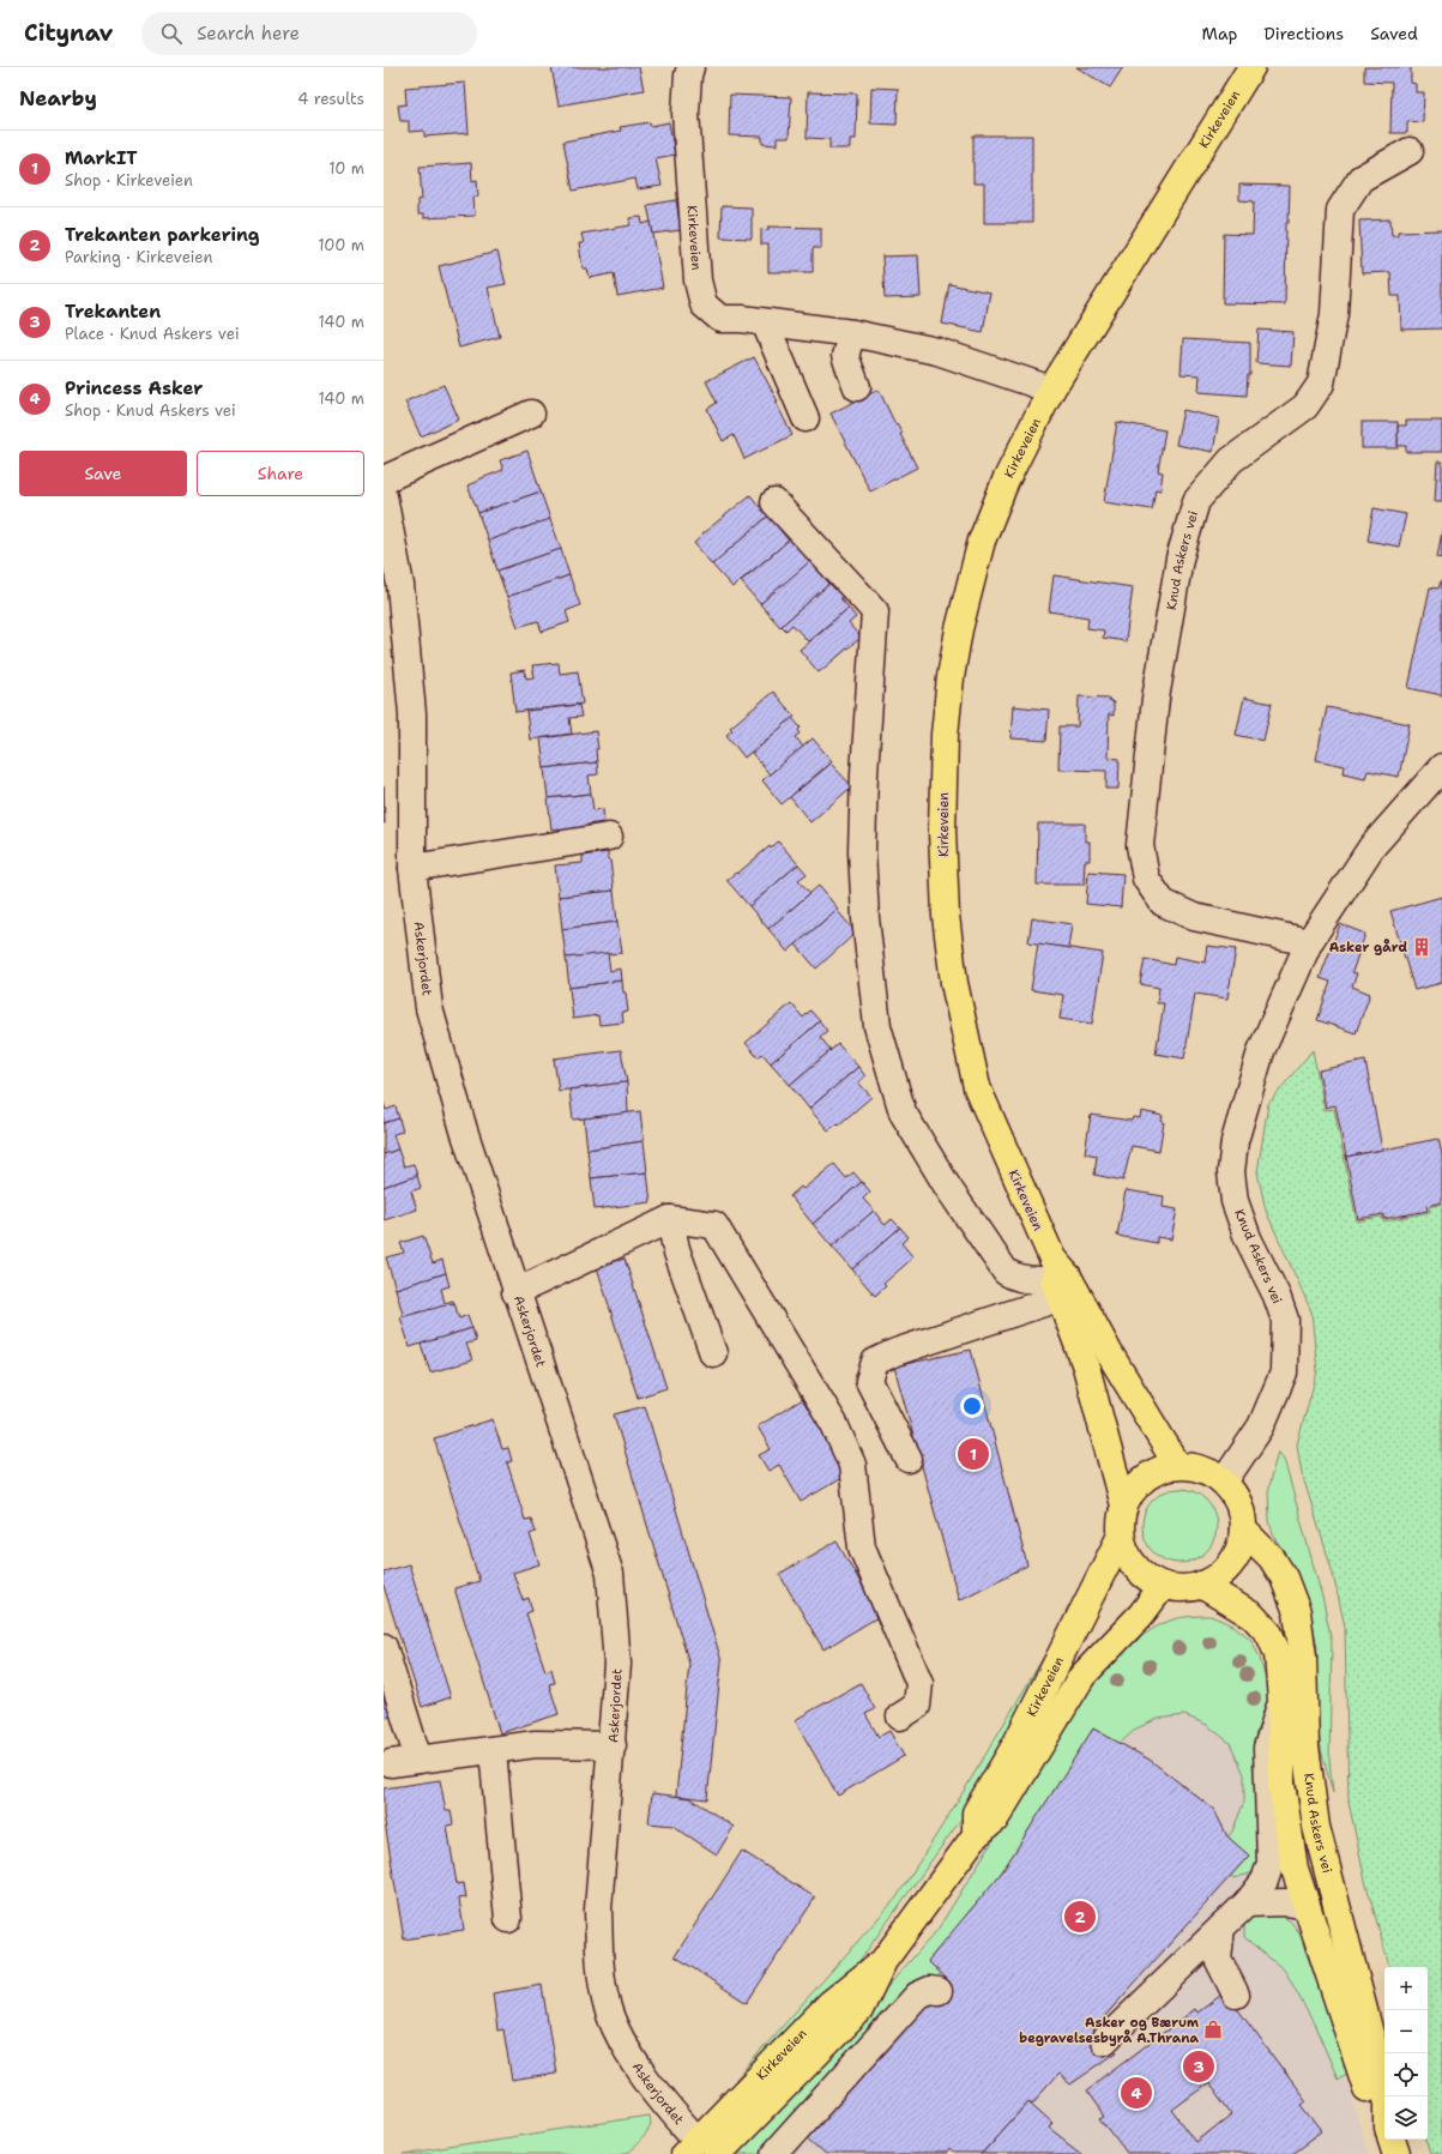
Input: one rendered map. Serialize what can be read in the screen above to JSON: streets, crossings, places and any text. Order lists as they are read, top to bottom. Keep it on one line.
{"streets":{"main road":["Kirkeveien","Knud Askers vei"],"street":["Askerjordet"]},"crossings":[["Kirkeveien","Knud Askers vei"],["Kirkeveien","Askerjordet"]],"places":{"building":["Asker gård"],"shop":["Asker og Bærum begravelsesbyrå A.Thrana"]},"page":{"header":"Citynav","search":"Search here","nav":["Map","Directions","Saved"],"heading":["Nearby","4 results"],"list":[{"mark":"1","name":"MarkIT","note":"Shop · Kirkeveien","value":"10 m"},{"mark":"2","name":"Trekanten parkering","note":"Parking · Kirkeveien","value":"100 m"},{"mark":"3","name":"Trekanten","note":"Place · Knud Askers vei","value":"140 m"},{"mark":"4","name":"Princess Asker","note":"Shop · Knud Askers vei","value":"140 m"}],"buttons":["Save","Share"],"pins":["1","2","3","4"],"map_buttons":["+","−"]}}
